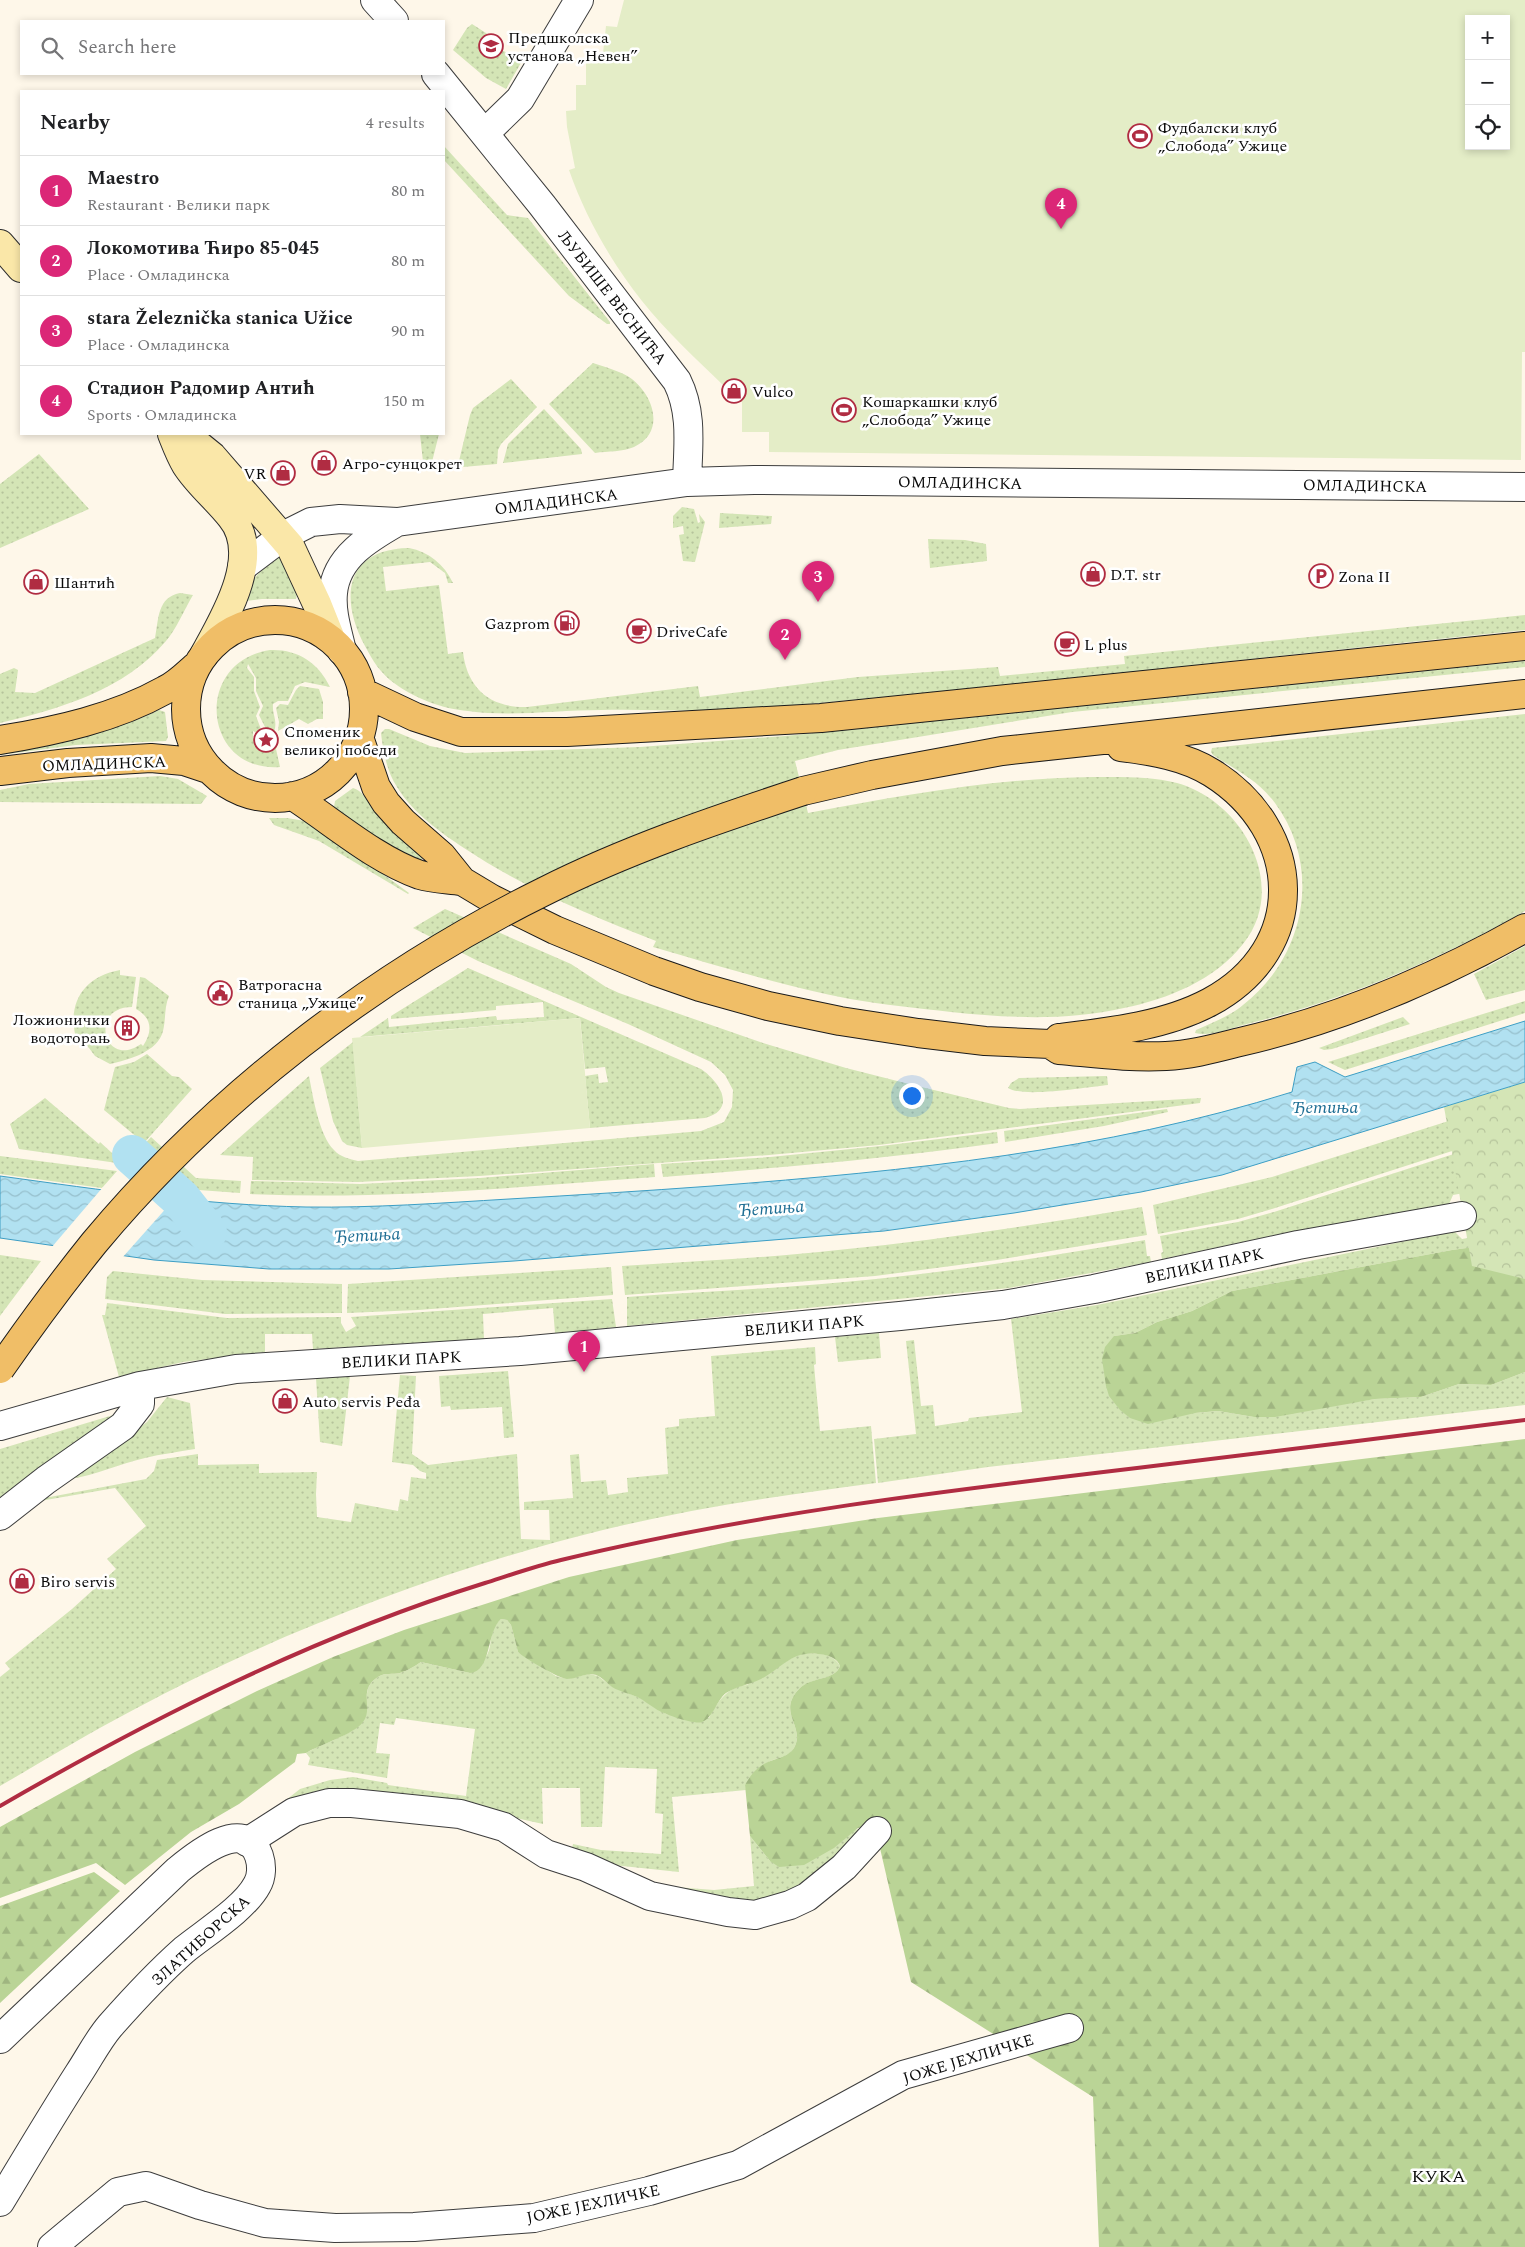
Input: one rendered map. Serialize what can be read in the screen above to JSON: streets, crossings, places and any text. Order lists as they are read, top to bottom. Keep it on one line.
{"streets":{"main road":["ОМЛАДИНСКА"],"street":["ЉУБИШЕ ВЕСНИЋА","ВЕЛИКИ ПАРК","ЗЛАТИБОРСКА","ЈОЖЕ ЈЕХЛИЧКЕ"]},"crossings":[["ЉУБИШЕ ВЕСНИЋА","ОМЛАДИНСКА"]],"districts":["КУКА"],"water":["Ђетиња"],"places":{"school or university":["Предшколска установа „Невен”"],"sports":["Фудбалски клуб „Слобода” Ужице","Кошаркашки клуб „Слобода” Ужице"],"shop":["Vulco","Агро-сунцокрет","VR","D.T. str","Шантић","Auto servis Peđa","Biro servis"],"parking":["Zona II"],"fuel station":["Gazprom"],"cafe":["DriveCafe","L plus"],"place":["Споменик великој победи"],"public building":["Ватрогасна станица „Ужице”"],"building":["Ложионички водоторањ"]},"page":{"map_buttons":["+","−"],"search":"Search here","heading":["Nearby","4 results"],"list":[{"mark":"1","name":"Maestro","note":"Restaurant · Велики парк","value":"80 m"},{"mark":"2","name":"Локомотива Ћиро 85-045","note":"Place · Омладинска","value":"80 m"},{"mark":"3","name":"stara Železnička stanica Užice","note":"Place · Омладинска","value":"90 m"},{"mark":"4","name":"Стадион Радомир Антић","note":"Sports · Омладинска","value":"150 m"}],"pins":["4","3","2","1"]}}
